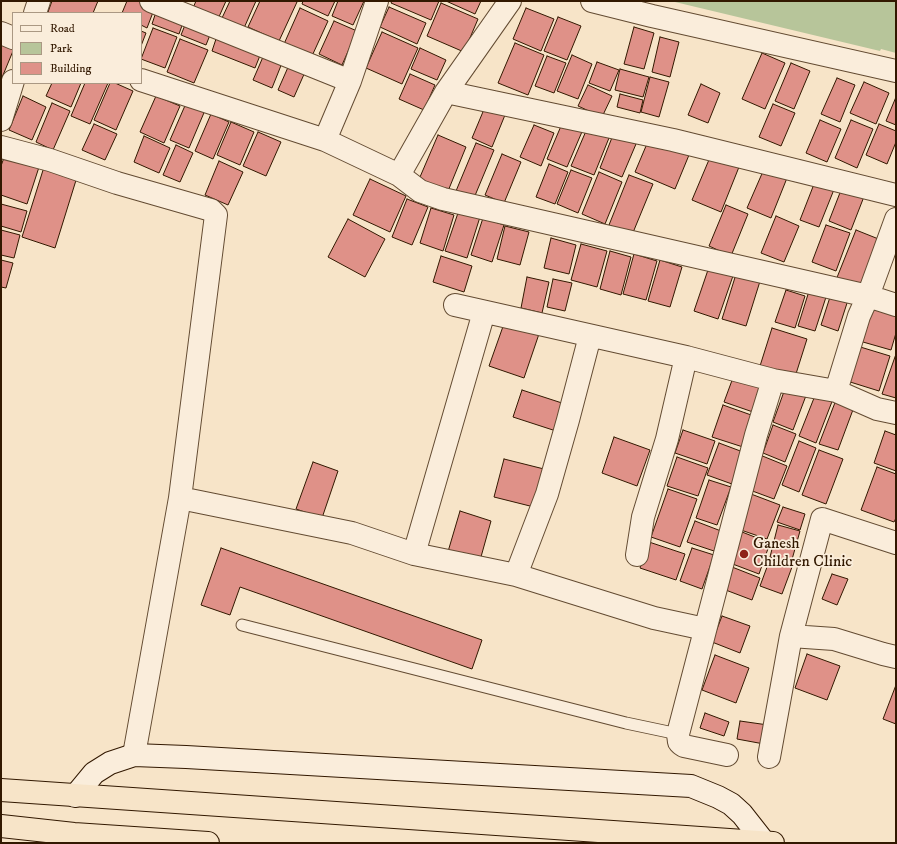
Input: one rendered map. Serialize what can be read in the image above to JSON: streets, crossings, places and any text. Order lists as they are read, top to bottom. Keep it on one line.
{"places":["Ganesh Children Clinic"],"legend":["Road","Park","Building"]}
